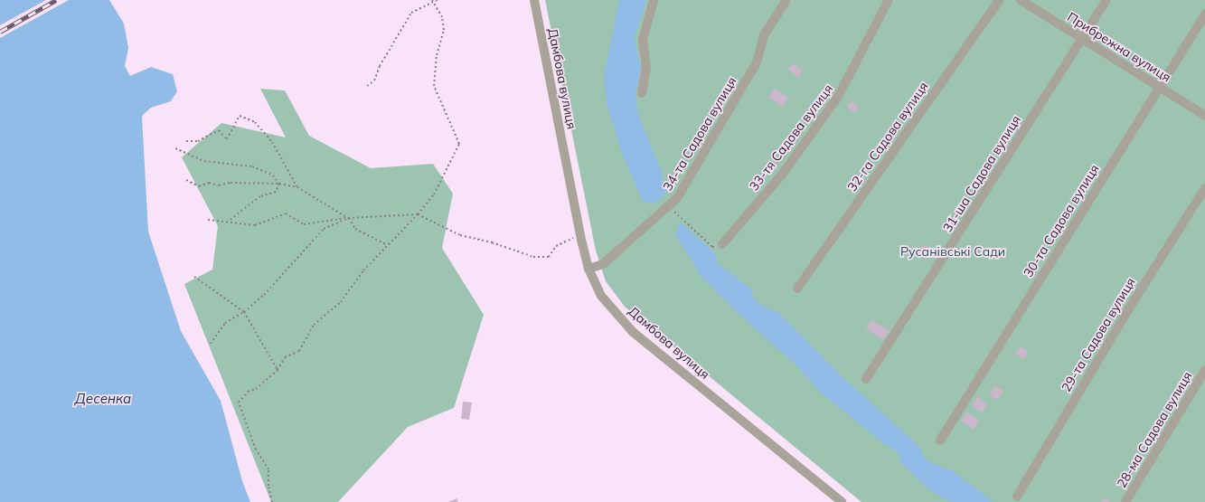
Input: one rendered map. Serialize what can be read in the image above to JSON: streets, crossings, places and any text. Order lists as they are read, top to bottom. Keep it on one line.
{"streets":{"street":["Прибрежна вулиця","Дамбова вулиця","34-та Садова вулиця","32-га Садова вулиця","33-тя Садова вулиця","31-ша Садова вулиця","30-та Садова вулиця","29-та Садова вулиця","28-ма Садова вулиця"]},"crossings":[["Прибрежна вулиця","31-ша Садова вулиця"],["Прибрежна вулиця","30-та Садова вулиця"],["Дамбова вулиця","34-та Садова вулиця"]],"water":["Десенка"],"parks":["Русанівські Сади"]}
